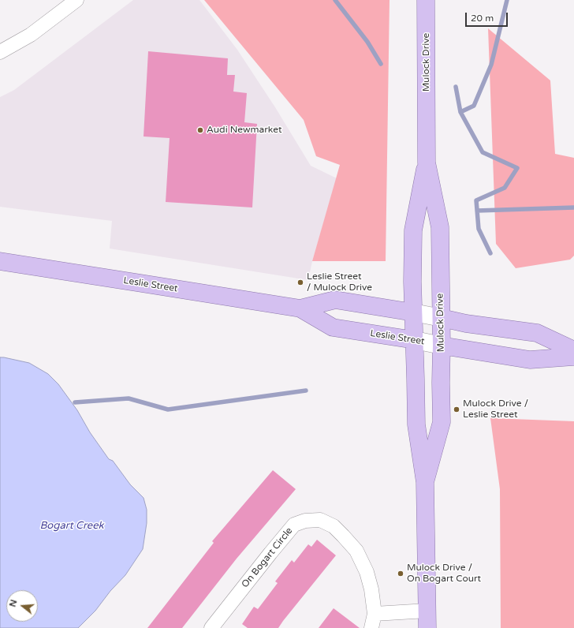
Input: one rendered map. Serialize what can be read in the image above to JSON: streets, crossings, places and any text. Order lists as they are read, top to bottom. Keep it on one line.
{"streets":{"main road":["Mulock Drive","Leslie Street"],"street":["On Bogart Circle"]},"crossings":[["Mulock Drive","Leslie Street"]],"water":["Bogart Creek"],"places":["Audi Newmarket","Leslie Street / Mulock Drive","Mulock Drive / Leslie Street","Mulock Drive / On Bogart Court"],"scale_bar":"20 m","north":"left"}
